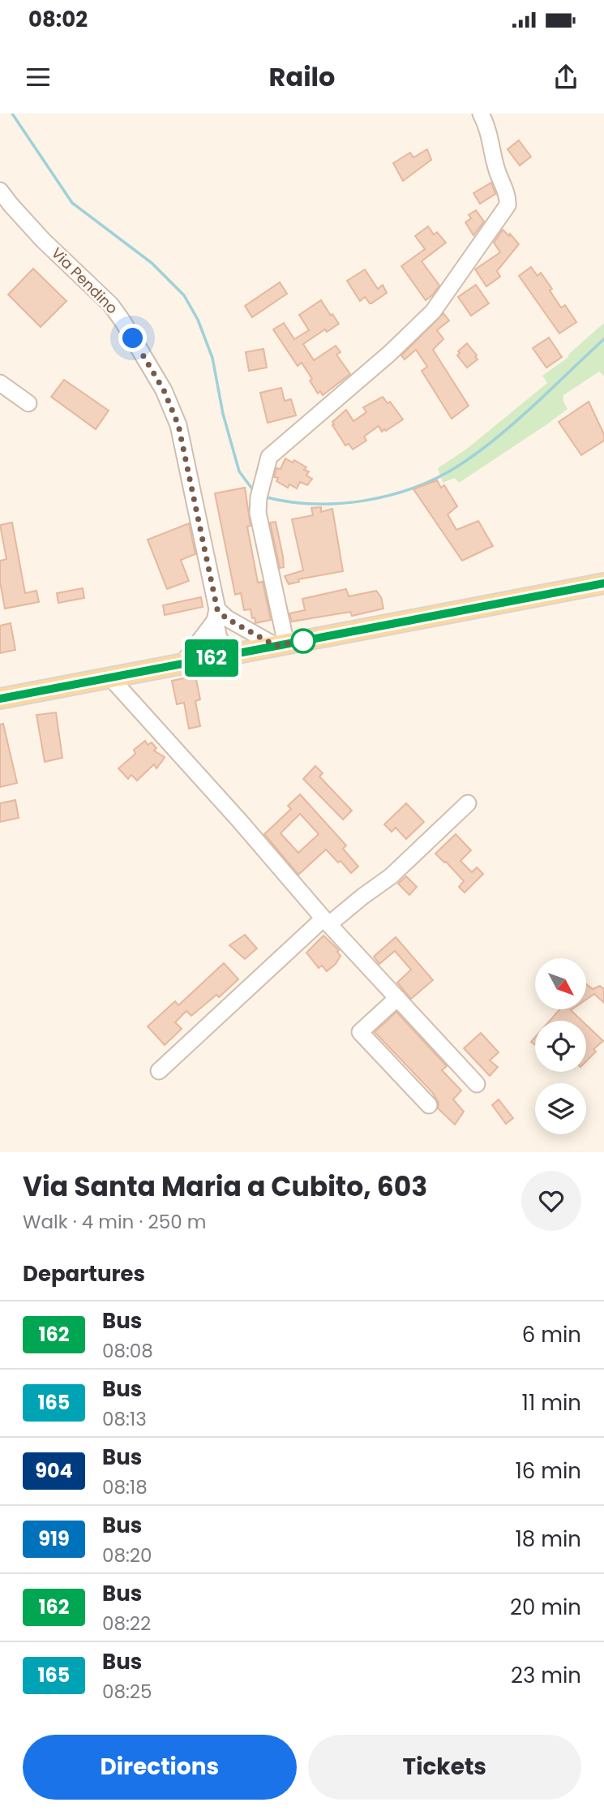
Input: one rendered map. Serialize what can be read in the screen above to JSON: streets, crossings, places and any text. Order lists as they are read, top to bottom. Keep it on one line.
{"streets":{"street":["Via Pendino"]},"lines":["bus line 162"],"north":"bottom right","page":{"status":"08:02","header":"Railo","on_map":"162","heading":[["Via Santa Maria a Cubito, 603","Walk · 4 min · 250 m"],"Departures"],"list":[{"mark":"162","name":"Bus","note":"08:08","value":"6 min"},{"mark":"165","name":"Bus","note":"08:13","value":"11 min"},{"mark":"904","name":"Bus","note":"08:18","value":"16 min"},{"mark":"919","name":"Bus","note":"08:20","value":"18 min"},{"mark":"162","name":"Bus","note":"08:22","value":"20 min"},{"mark":"165","name":"Bus","note":"08:25","value":"23 min"}],"buttons":["Directions","Tickets"]}}
